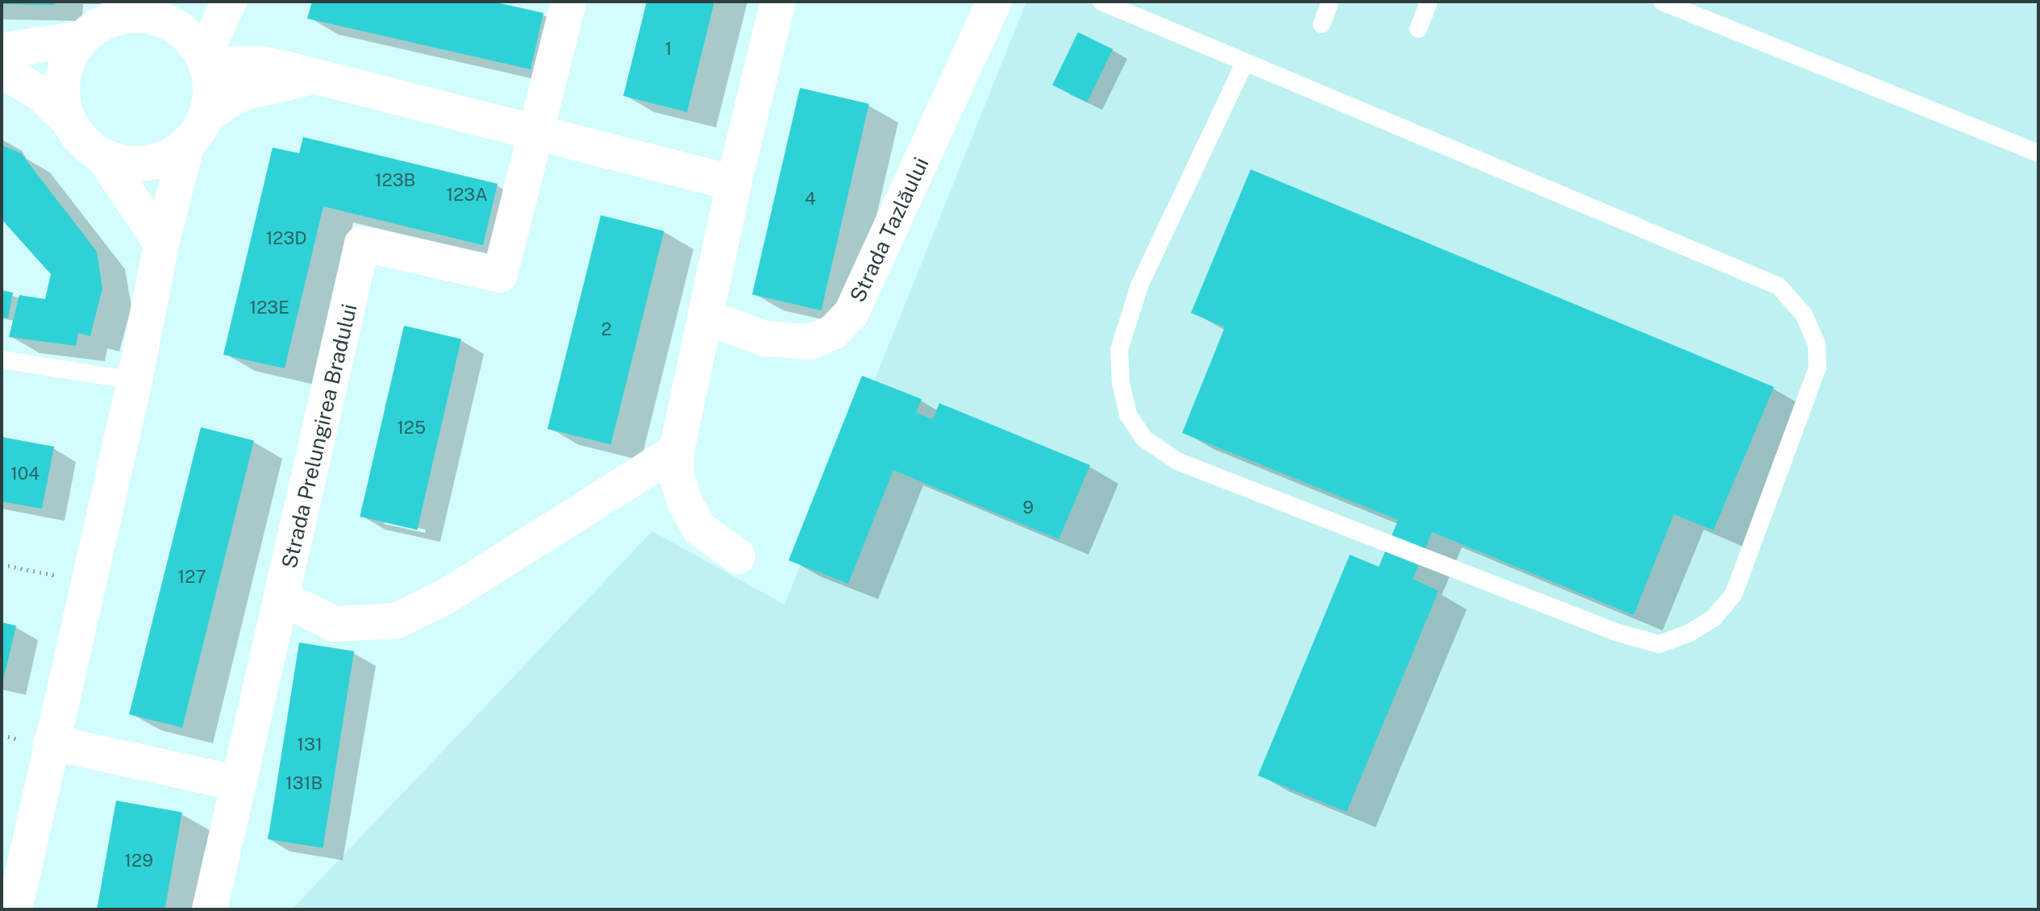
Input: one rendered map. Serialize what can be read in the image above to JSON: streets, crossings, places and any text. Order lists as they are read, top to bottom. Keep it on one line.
{"streets":{"street":["Strada Tazlăului","Strada Prelungirea Bradului"]},"house_numbers":["1","123B","123A","4","123D","123E","2","125","104","9","127","131","131B","129"]}
